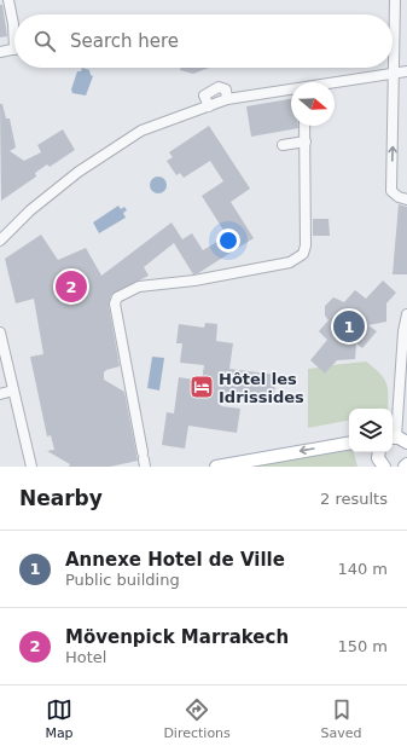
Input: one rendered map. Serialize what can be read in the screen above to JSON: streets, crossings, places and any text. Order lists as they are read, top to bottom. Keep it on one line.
{"places":{"hotel":["Hôtel les Idrissides"]},"north":"right","page":{"search":"Search here","pins":["2","1"],"heading":["Nearby","2 results"],"list":[{"mark":"1","name":"Annexe Hotel de Ville","note":"Public building","value":"140 m"},{"mark":"2","name":"Mövenpick Marrakech","note":"Hotel","value":"150 m"}],"nav":["Map","Directions","Saved"]}}
